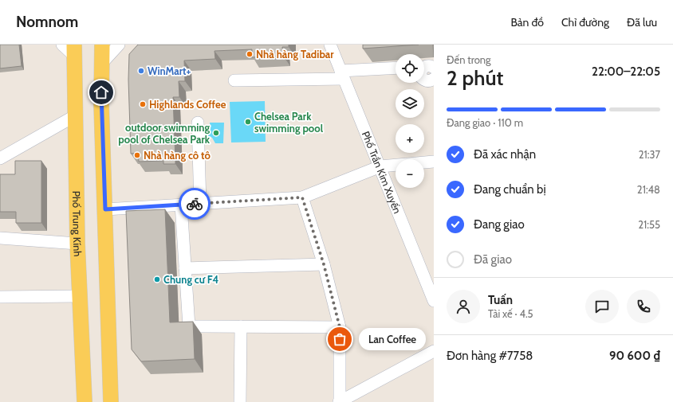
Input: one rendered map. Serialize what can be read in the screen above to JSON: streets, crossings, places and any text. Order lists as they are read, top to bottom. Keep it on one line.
{"streets":{"main road":["Phố Trung Kính"],"street":["Phố Trần Kim Xuyến"]},"places":["Nhà hàng Tadibar","WinMart+","Highlands Coffee","Chelsea Park swimming pool","outdoor swimming pool of Chelsea Park","Nhà hàng cô tô","Chung cư F4","Lan Coffee"],"page":{"header":"Nomnom","nav":["Bản đồ","Chỉ đường","Đã lưu"],"heading":["2 phút","Đến trong","22:00–22:05"],"panel":["Tuấn","Tài xế · 4.5","Đơn hàng #7758","90 600 ₫"],"map_buttons":["+","−"],"bar":"Đang giao · 110 m","list":[["Đã xác nhận","21:37"],["Đang chuẩn bị","21:48"],["Đang giao","21:55"],"Đã giao"],"bubble":"Lan Coffee"}}
